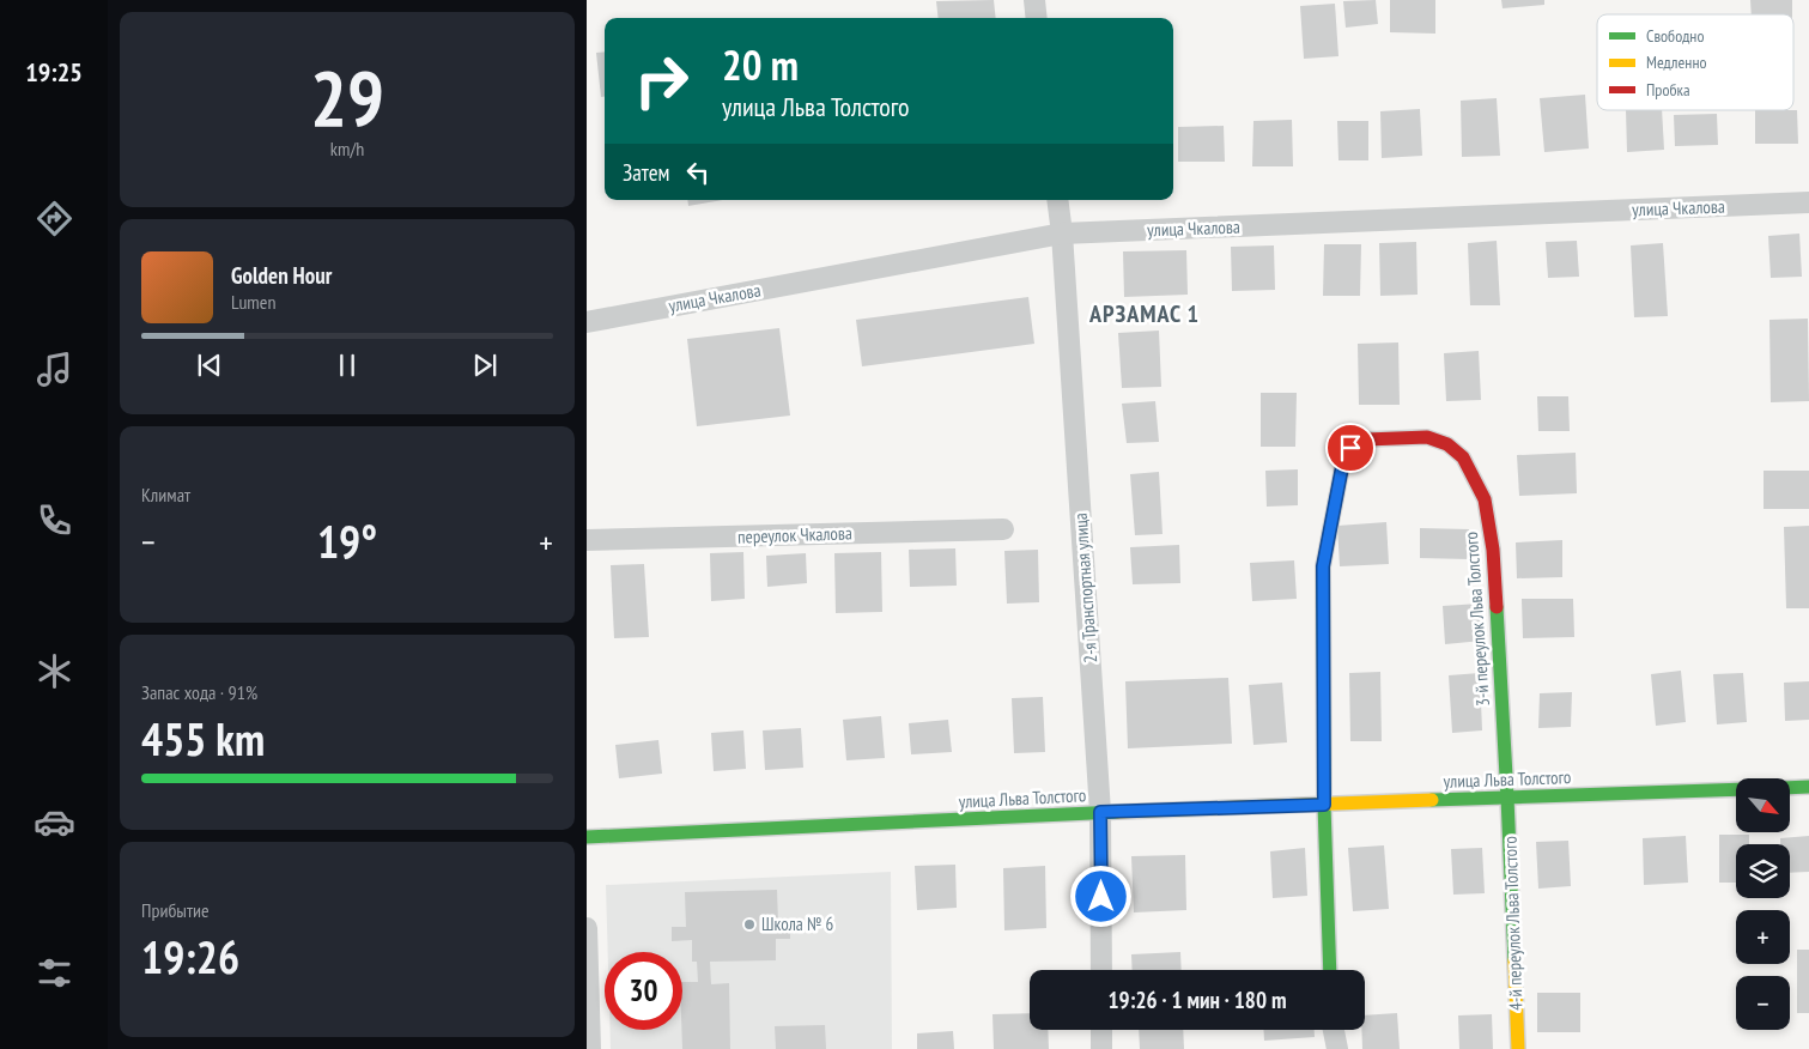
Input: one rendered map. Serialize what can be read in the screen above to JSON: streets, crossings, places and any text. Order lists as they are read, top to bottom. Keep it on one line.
{"streets":{"street":["улица Чкалова","переулок Чкалова","2-я Транспортная улица","3-й переулок Льва Толстого","улица Льва Толстого","4-й переулок Льва Толстого"]},"crossings":[["улица Чкалова","2-я Транспортная улица"],["2-я Транспортная улица","улица Льва Толстого"],["3-й переулок Льва Толстого","улица Льва Толстого"],["3-й переулок Льва Толстого","4-й переулок Льва Толстого"],["улица Льва Толстого","4-й переулок Льва Толстого"]],"districts":["АРЗАМАС 1"],"places":["Школа № 6"],"legend":["Свободно","Медленно","Пробка"],"north":"bottom right","page":{"tabs":"19:25","tile":[["29","km/h"],"Климат",["Запас хода · 91%","455 km"],["Прибытие","19:26"]],"turn":["20 m","улица Льва Толстого"],"then":"Затем","song":["Golden Hour","Lumen"],"heat":["−","19°","+"],"map_buttons":["+","−"],"limit":"30","trip":"19:26 · 1 мин · 180 m"}}
